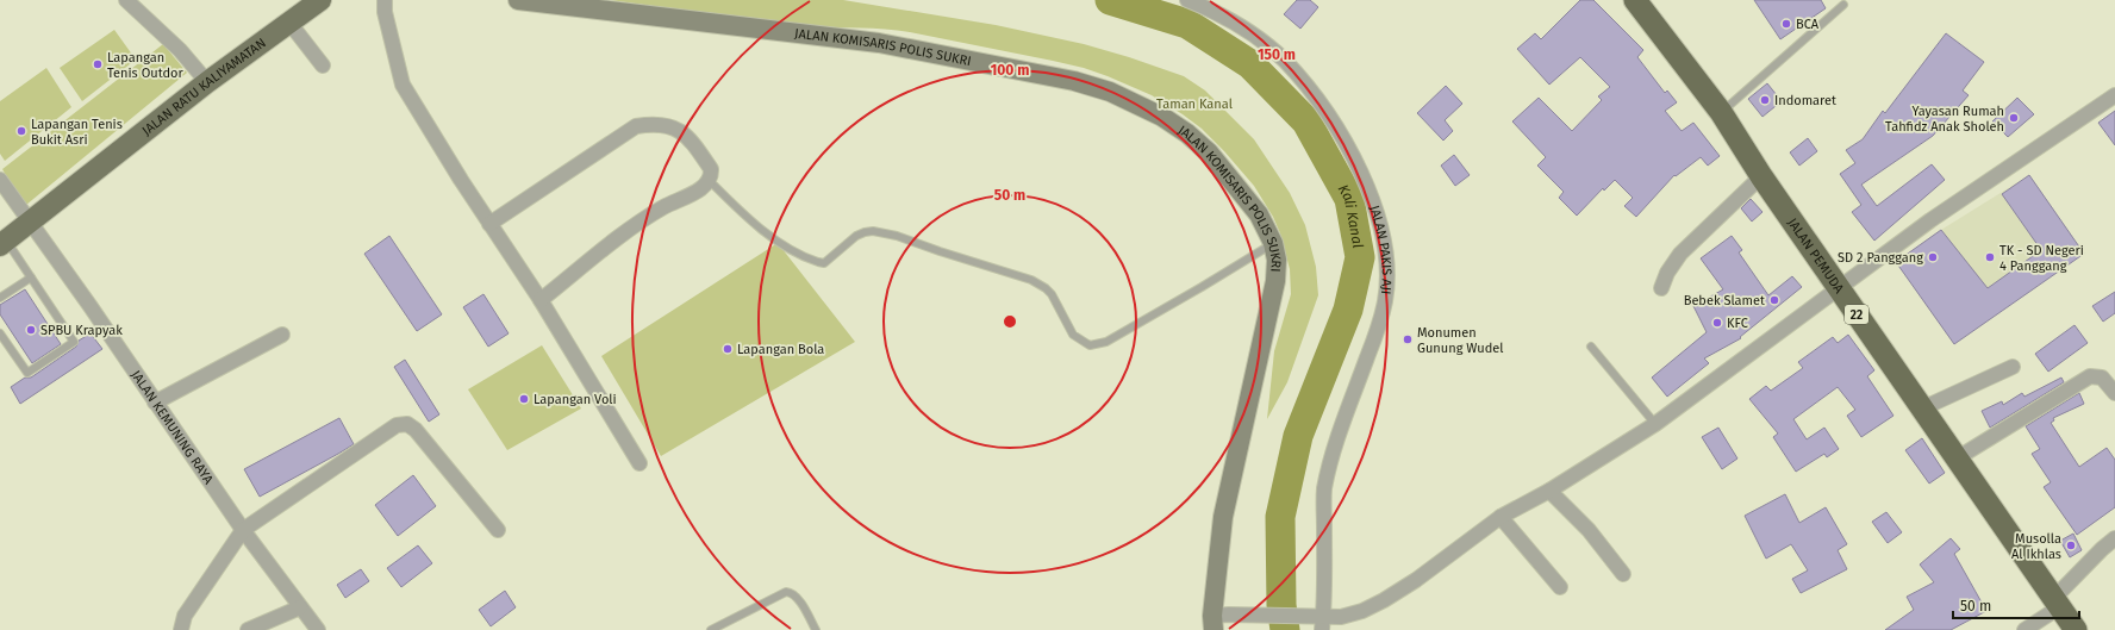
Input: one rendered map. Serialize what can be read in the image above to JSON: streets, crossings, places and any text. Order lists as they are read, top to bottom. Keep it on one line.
{"streets":{"highway":["JALAN PEMUDA","22"],"main road":["JALAN KOMISARIS POLIS SUKRI","JALAN RATU KALIYAMATAN"],"street":["JALAN PAKIS AJI","JALAN KEMUNING RAYA"]},"crossings":[["JALAN RATU KALIYAMATAN","JALAN KEMUNING RAYA"]],"water":["Kali Kanal"],"parks":["Taman Kanal"],"places":["BCA","Lapangan Tenis Outdor","Indomaret","Yayasan Rumah Tahfidz Anak Sholeh","Lapangan Tenis Bukit Asri","SD 2 Panggang","TK - SD Negeri 4 Panggang","Bebek Slamet","KFC","SPBU Krapyak","Monumen Gunung Wudel","Lapangan Bola","Lapangan Voli","Musolla Al Ikhlas"],"scale_bar":"50 m","rings":["150 m","100 m","50 m"]}
